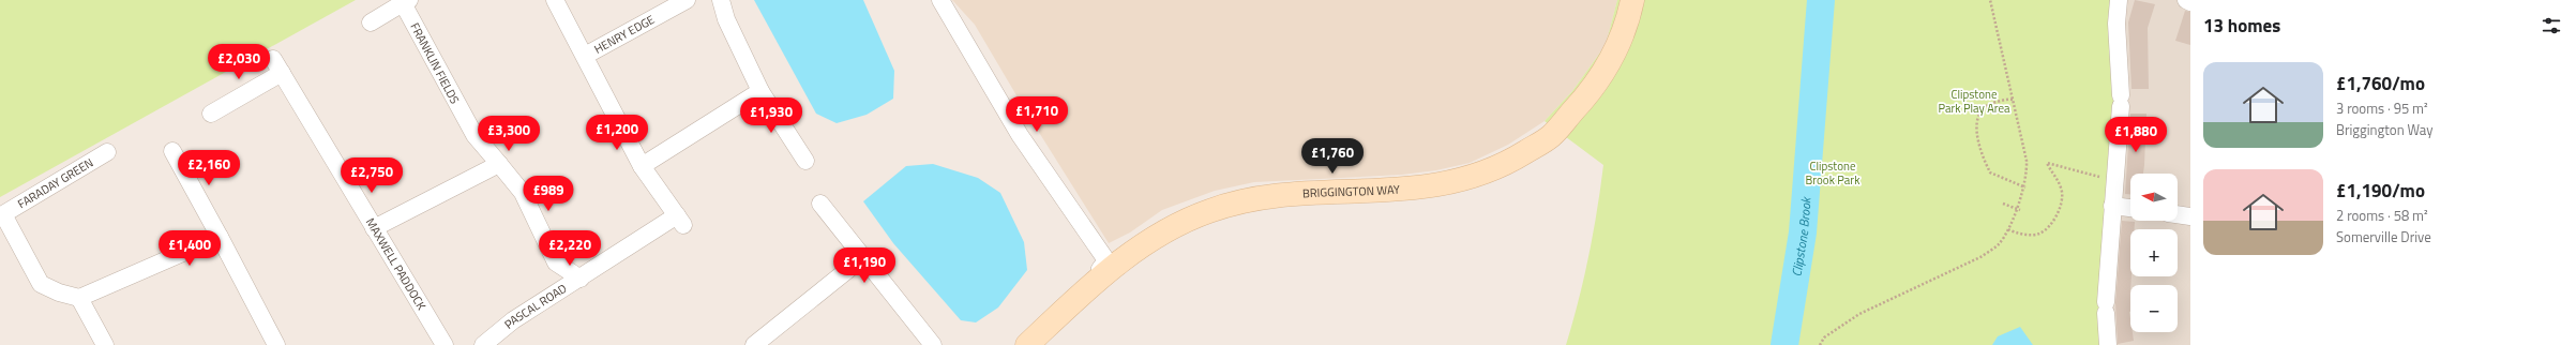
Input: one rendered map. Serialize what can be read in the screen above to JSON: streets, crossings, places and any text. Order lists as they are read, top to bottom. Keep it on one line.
{"streets":{"street":["HENRY EDGE","FRANKLIN FIELDS","FARADAY GREEN","BRIGGINGTON WAY","MAXWELL PADDOCK","PASCAL ROAD"]},"crossings":[["FRANKLIN FIELDS","PASCAL ROAD"]],"water":["Clipstone Brook"],"parks":["Clipstone Park Play Area","Clipstone Brook Park"],"north":"left","page":{"heading":"13 homes","price":["£2,030","£1,710","£1,930","£1,200","£3,300","£1,880","£1,760","£2,160","£2,750","£989","£1,400","£2,220","£1,190"],"list":[{"name":"£1,760/mo","note":"3 rooms · 95 m² · Briggington Way"},{"name":"£1,190/mo","note":"2 rooms · 58 m² · Somerville Drive"}],"map_buttons":["+","−"]}}
